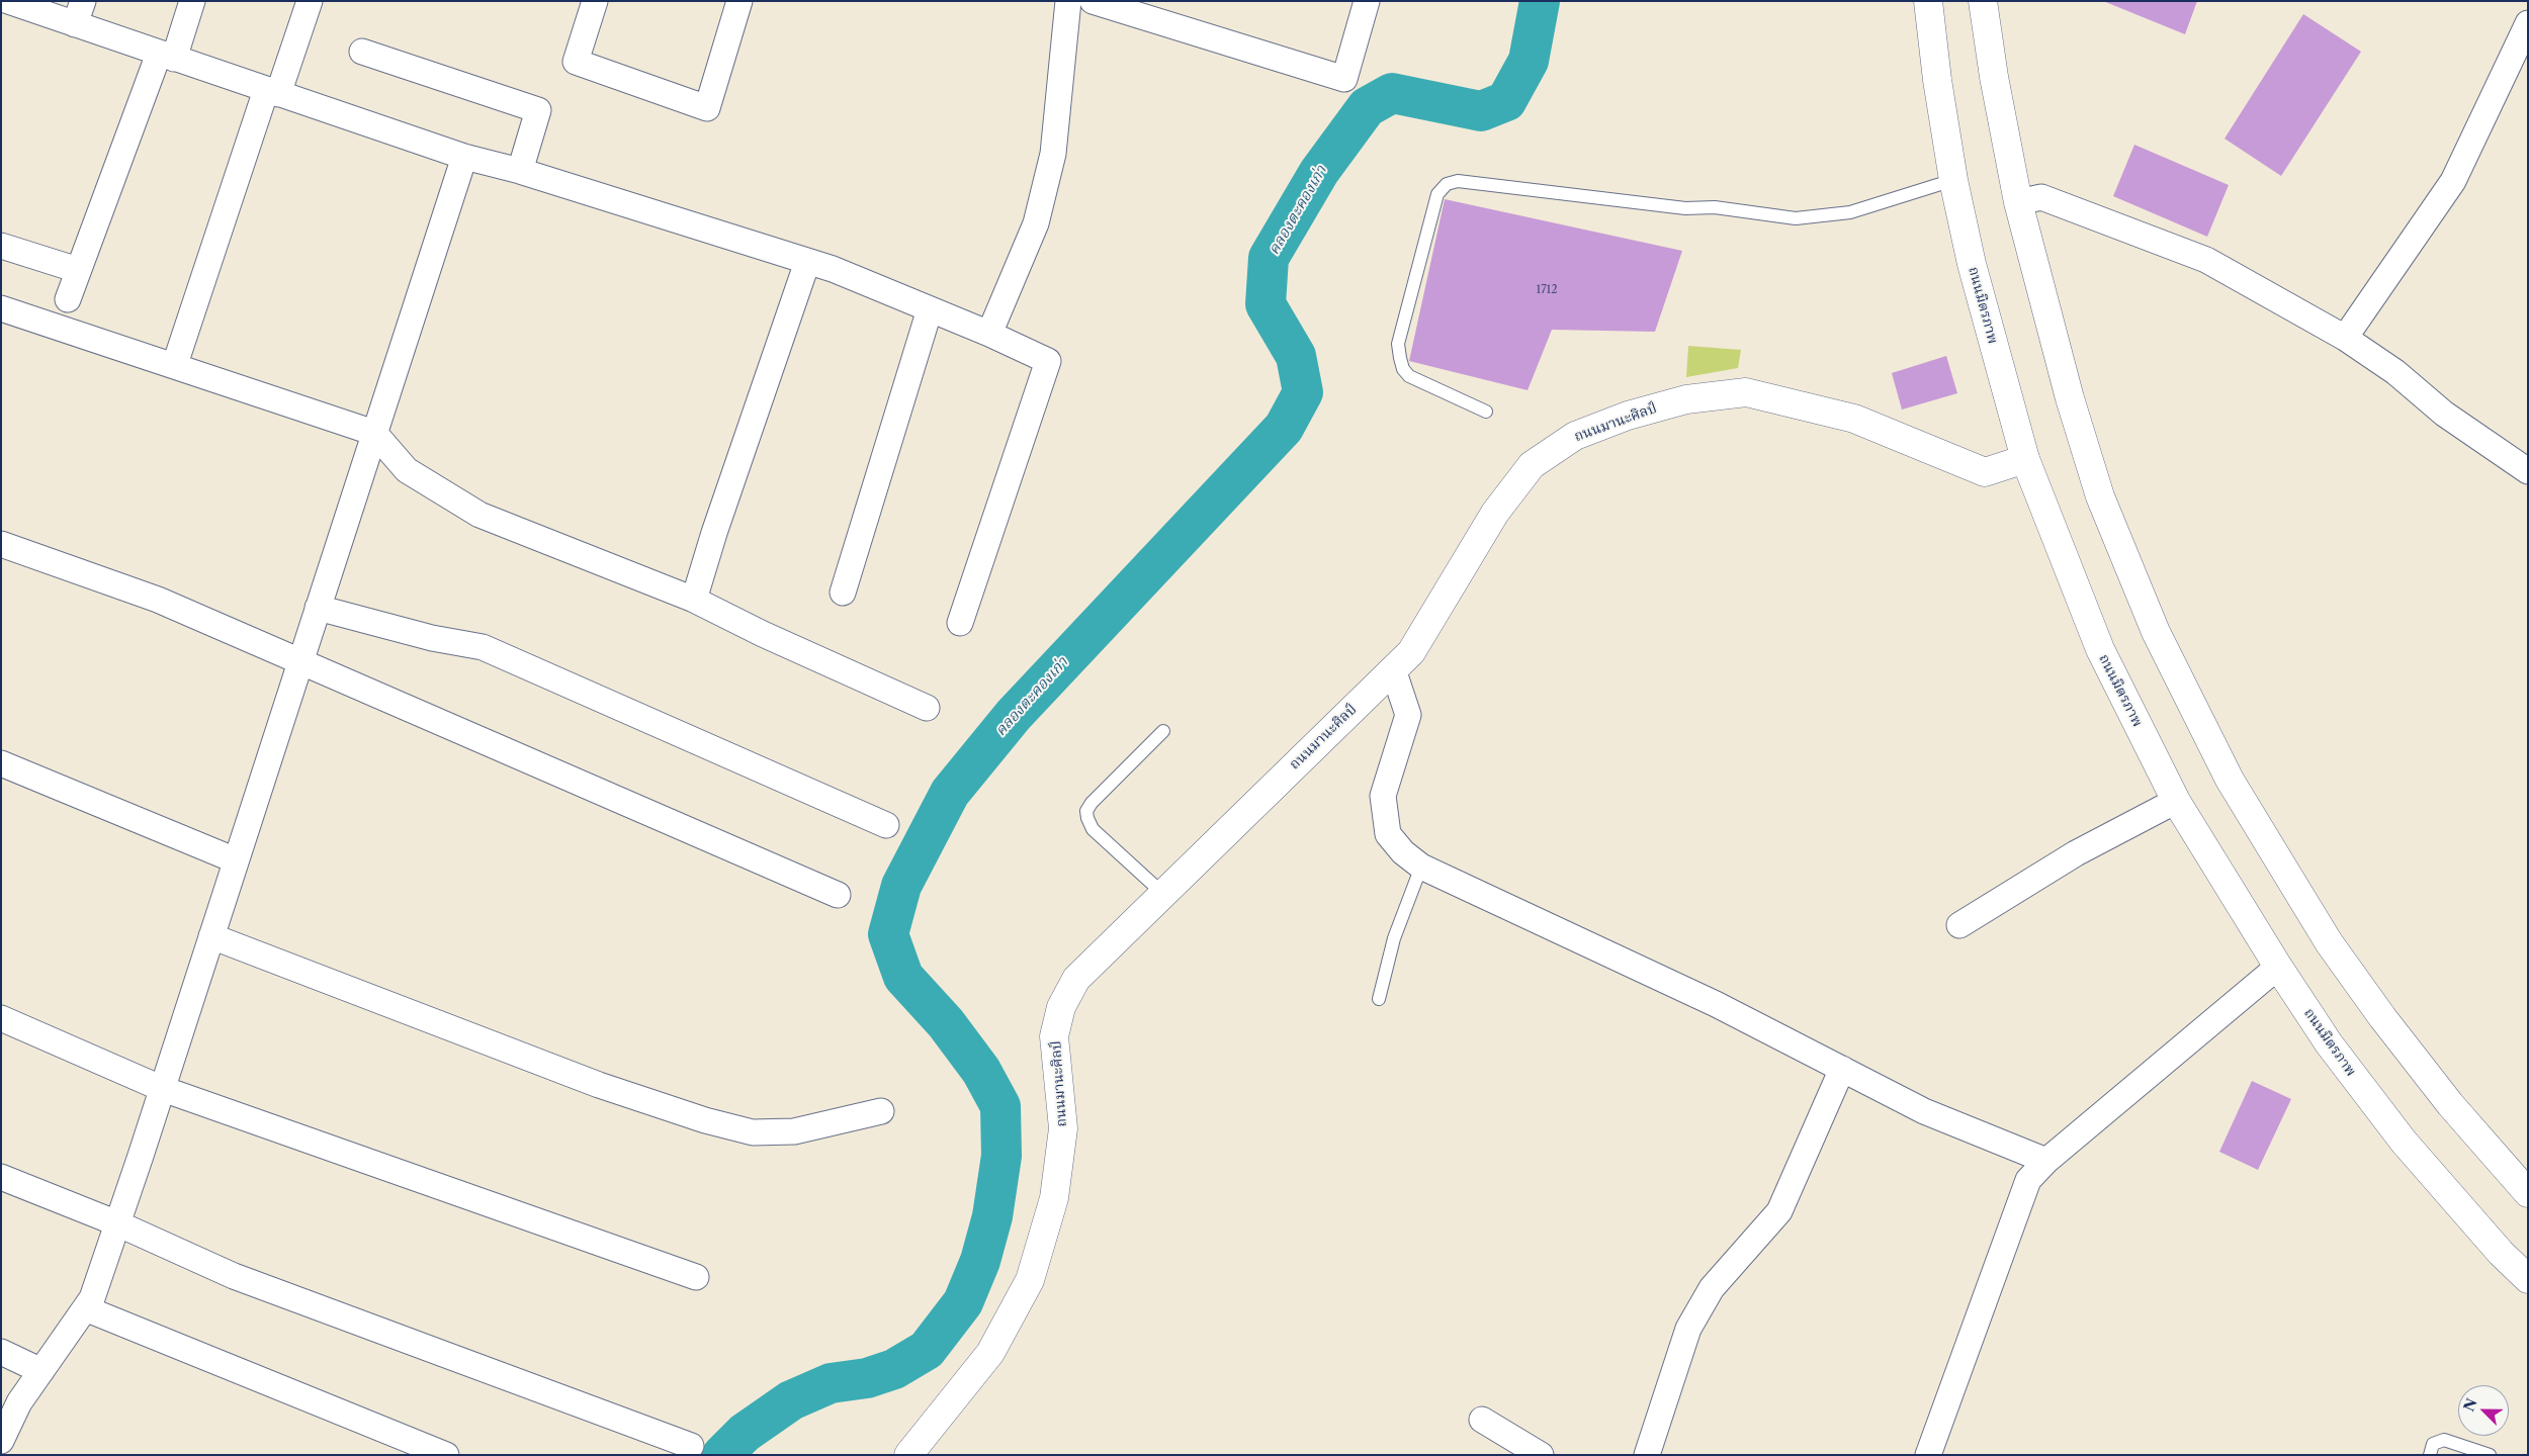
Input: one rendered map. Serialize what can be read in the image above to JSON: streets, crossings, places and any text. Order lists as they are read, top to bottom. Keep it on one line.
{"streets":{"main road":["ถนนมิตรภาพ","ถนนมานะศิลป์"]},"crossings":[["ถนนมิตรภาพ","ถนนมานะศิลป์"]],"water":["คลองตะคองเก่า"],"house_numbers":["1712"],"north":"top left"}
